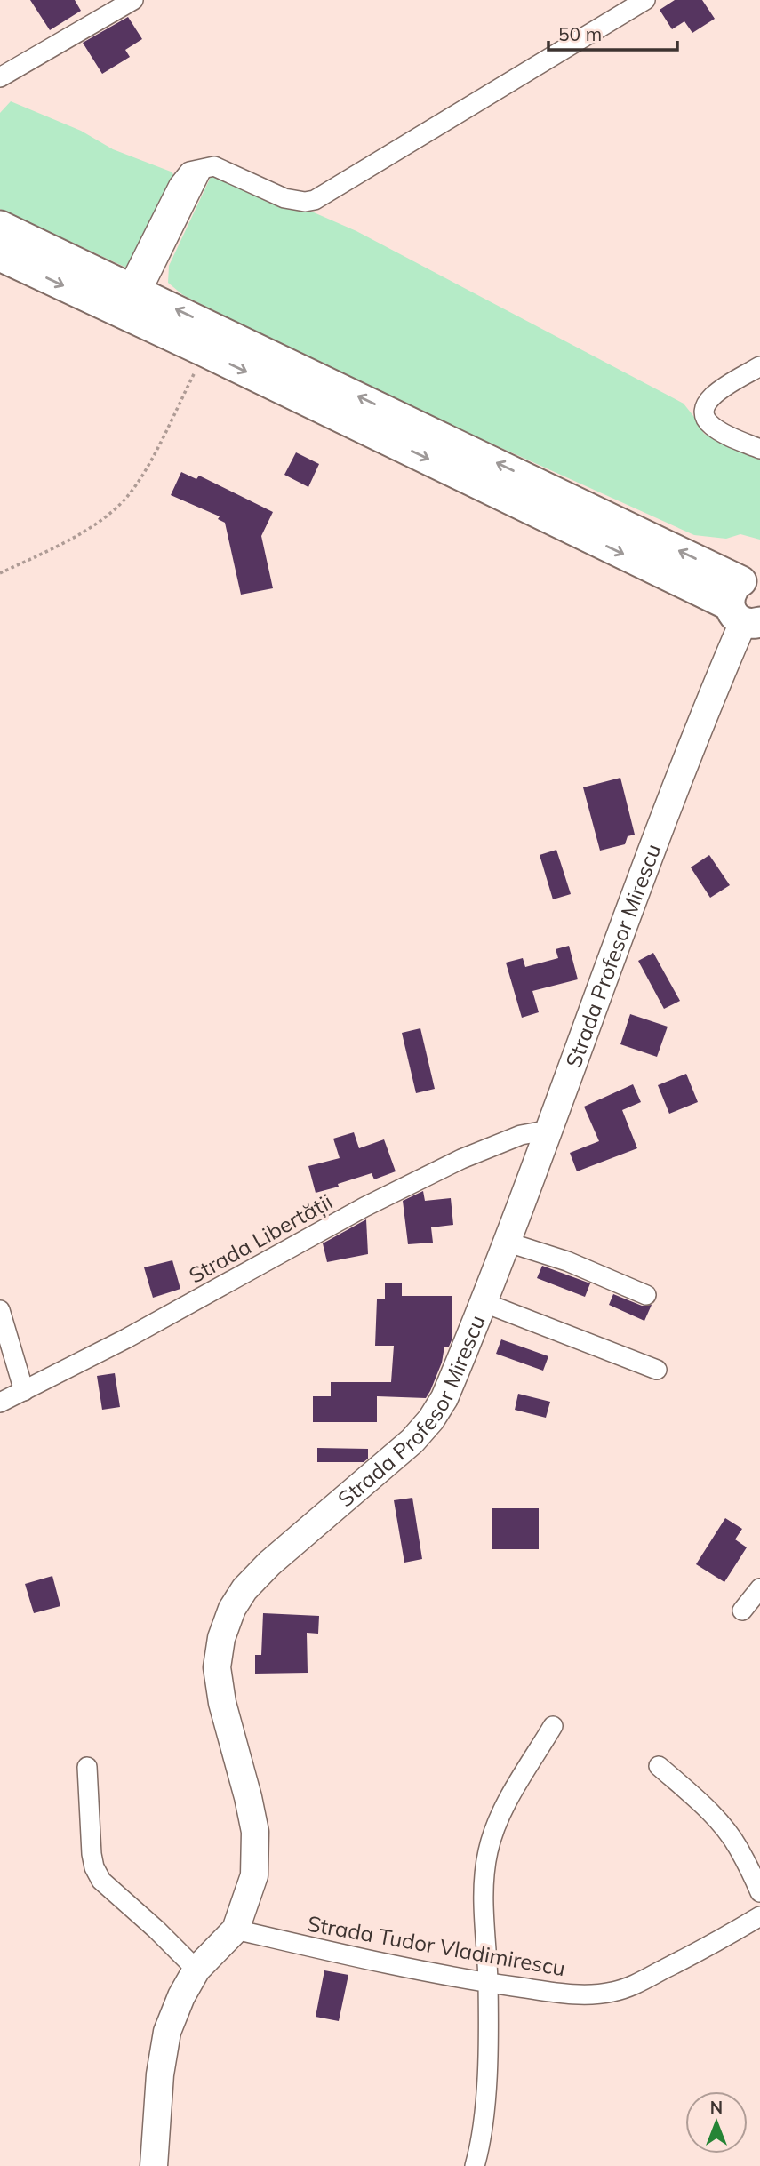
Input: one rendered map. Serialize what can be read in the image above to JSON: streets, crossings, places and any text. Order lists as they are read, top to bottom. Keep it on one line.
{"streets":{"street":["Strada Profesor Mirescu","Strada Libertății","Strada Tudor Vladimirescu"]},"crossings":[["Strada Profesor Mirescu","Strada Libertății"],["Strada Profesor Mirescu","Strada Tudor Vladimirescu"]],"scale_bar":"50 m","north":"top"}
